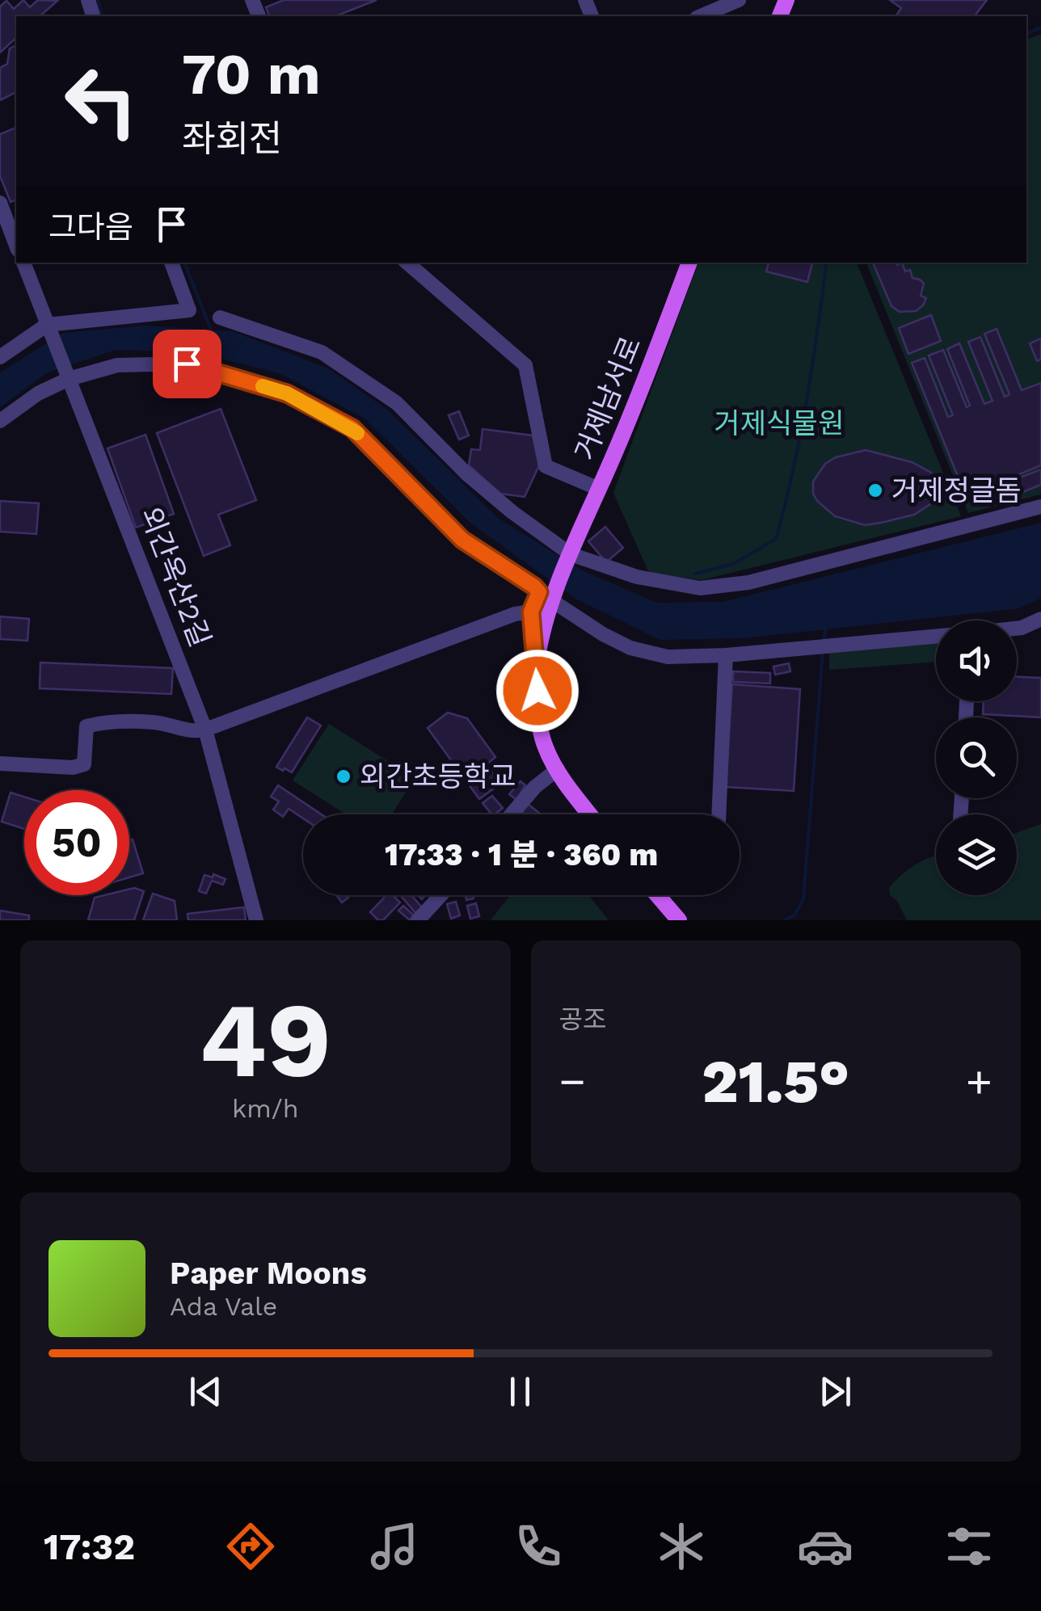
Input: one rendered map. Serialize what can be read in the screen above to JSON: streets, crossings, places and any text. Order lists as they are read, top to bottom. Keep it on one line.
{"streets":{"main road":["거제남서로"],"street":["외간옥산2길"]},"parks":["거제식물원"],"places":["거제정글돔","외간초등학교"],"page":{"turn":["70 m","좌회전"],"then":"그다음","limit":"50","trip":"17:33 · 1 분 · 360 m","tile":[["49","km/h"],"공조"],"heat":["−","21.5°","+"],"song":["Paper Moons","Ada Vale"],"tabs":"17:32"}}
